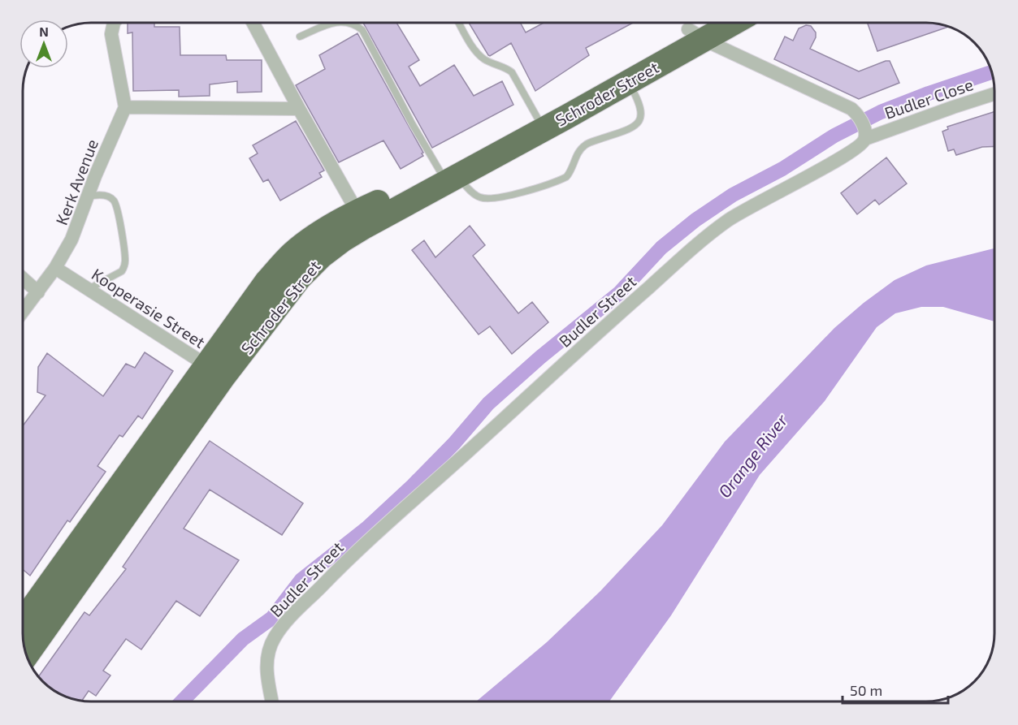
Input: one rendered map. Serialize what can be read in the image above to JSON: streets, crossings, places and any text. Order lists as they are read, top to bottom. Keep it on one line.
{"streets":{"highway":["Schroder Street"],"street":["Budler Close","Kerk Avenue","Kooperasie Street","Budler Street"]},"crossings":[["Schroder Street","Kooperasie Street"],["Budler Close","Budler Street"],["Kerk Avenue","Kooperasie Street"]],"water":["Orange River"],"scale_bar":"50 m","north":"top"}
